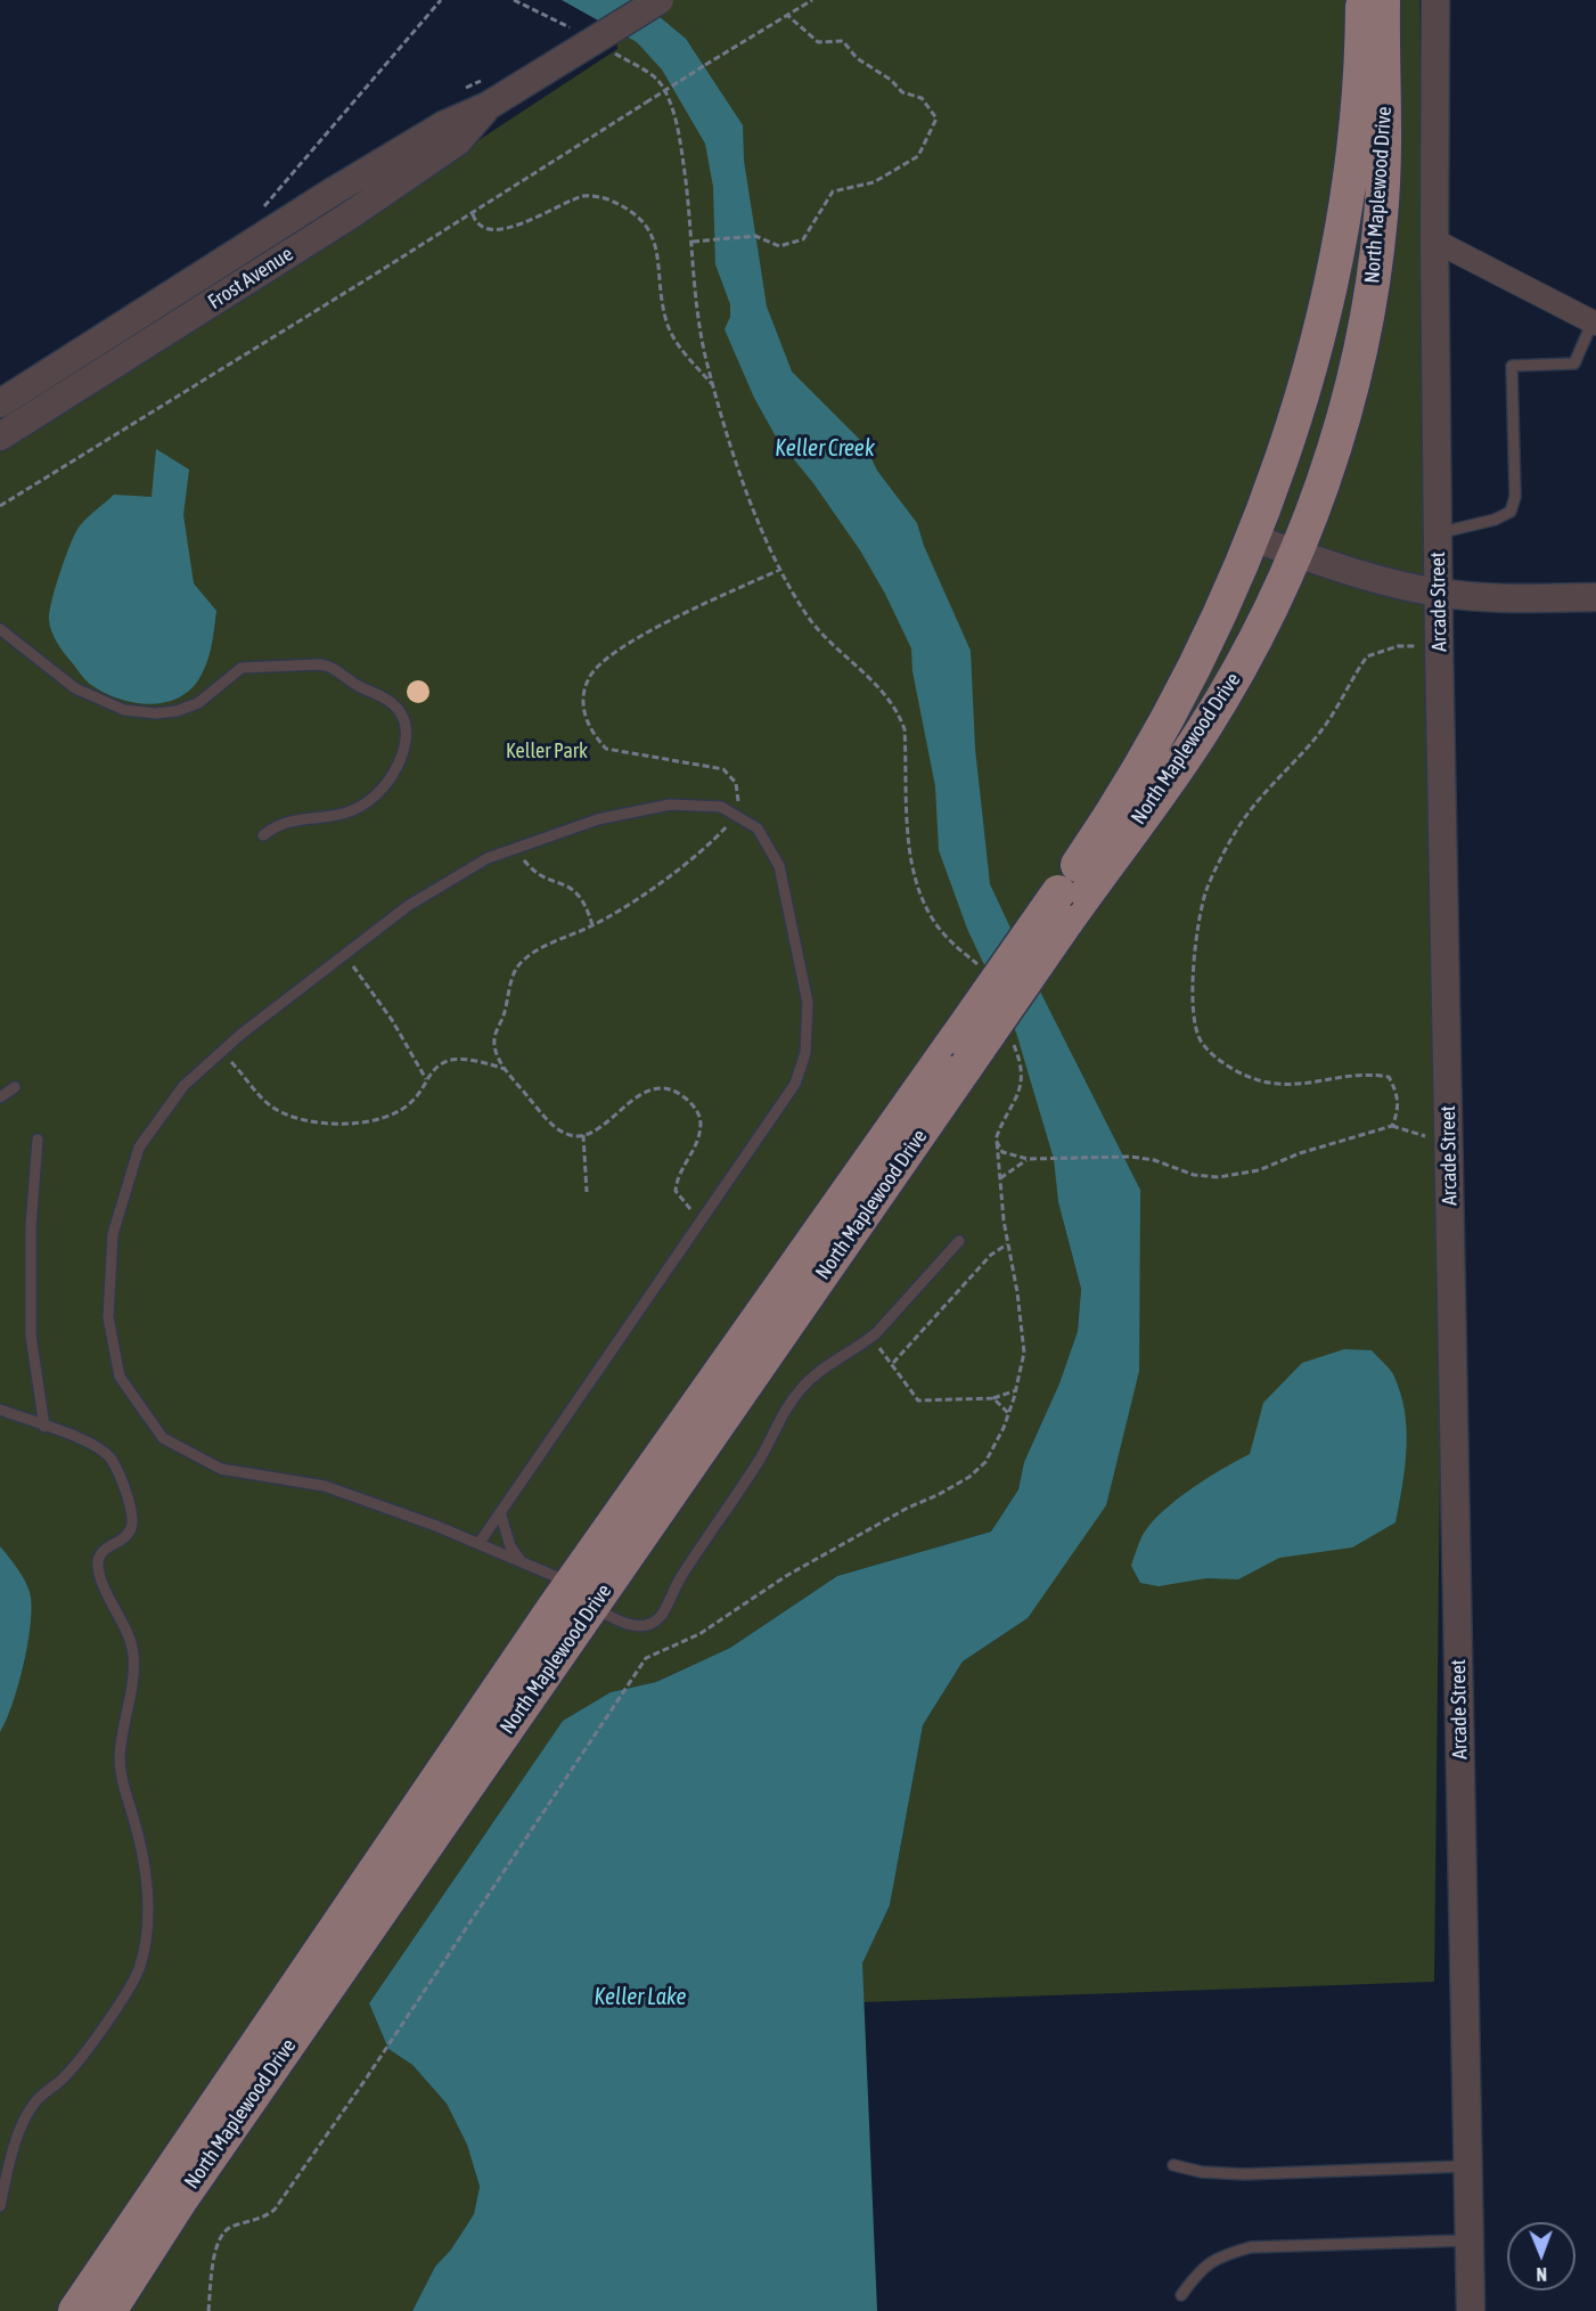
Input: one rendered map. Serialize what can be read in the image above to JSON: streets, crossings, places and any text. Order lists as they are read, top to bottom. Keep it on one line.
{"streets":{"main road":["North Maplewood Drive"],"street":["Frost Avenue","Arcade Street"]},"water":["Keller Creek","Keller Lake"],"parks":["Keller Park"],"north":"bottom"}
